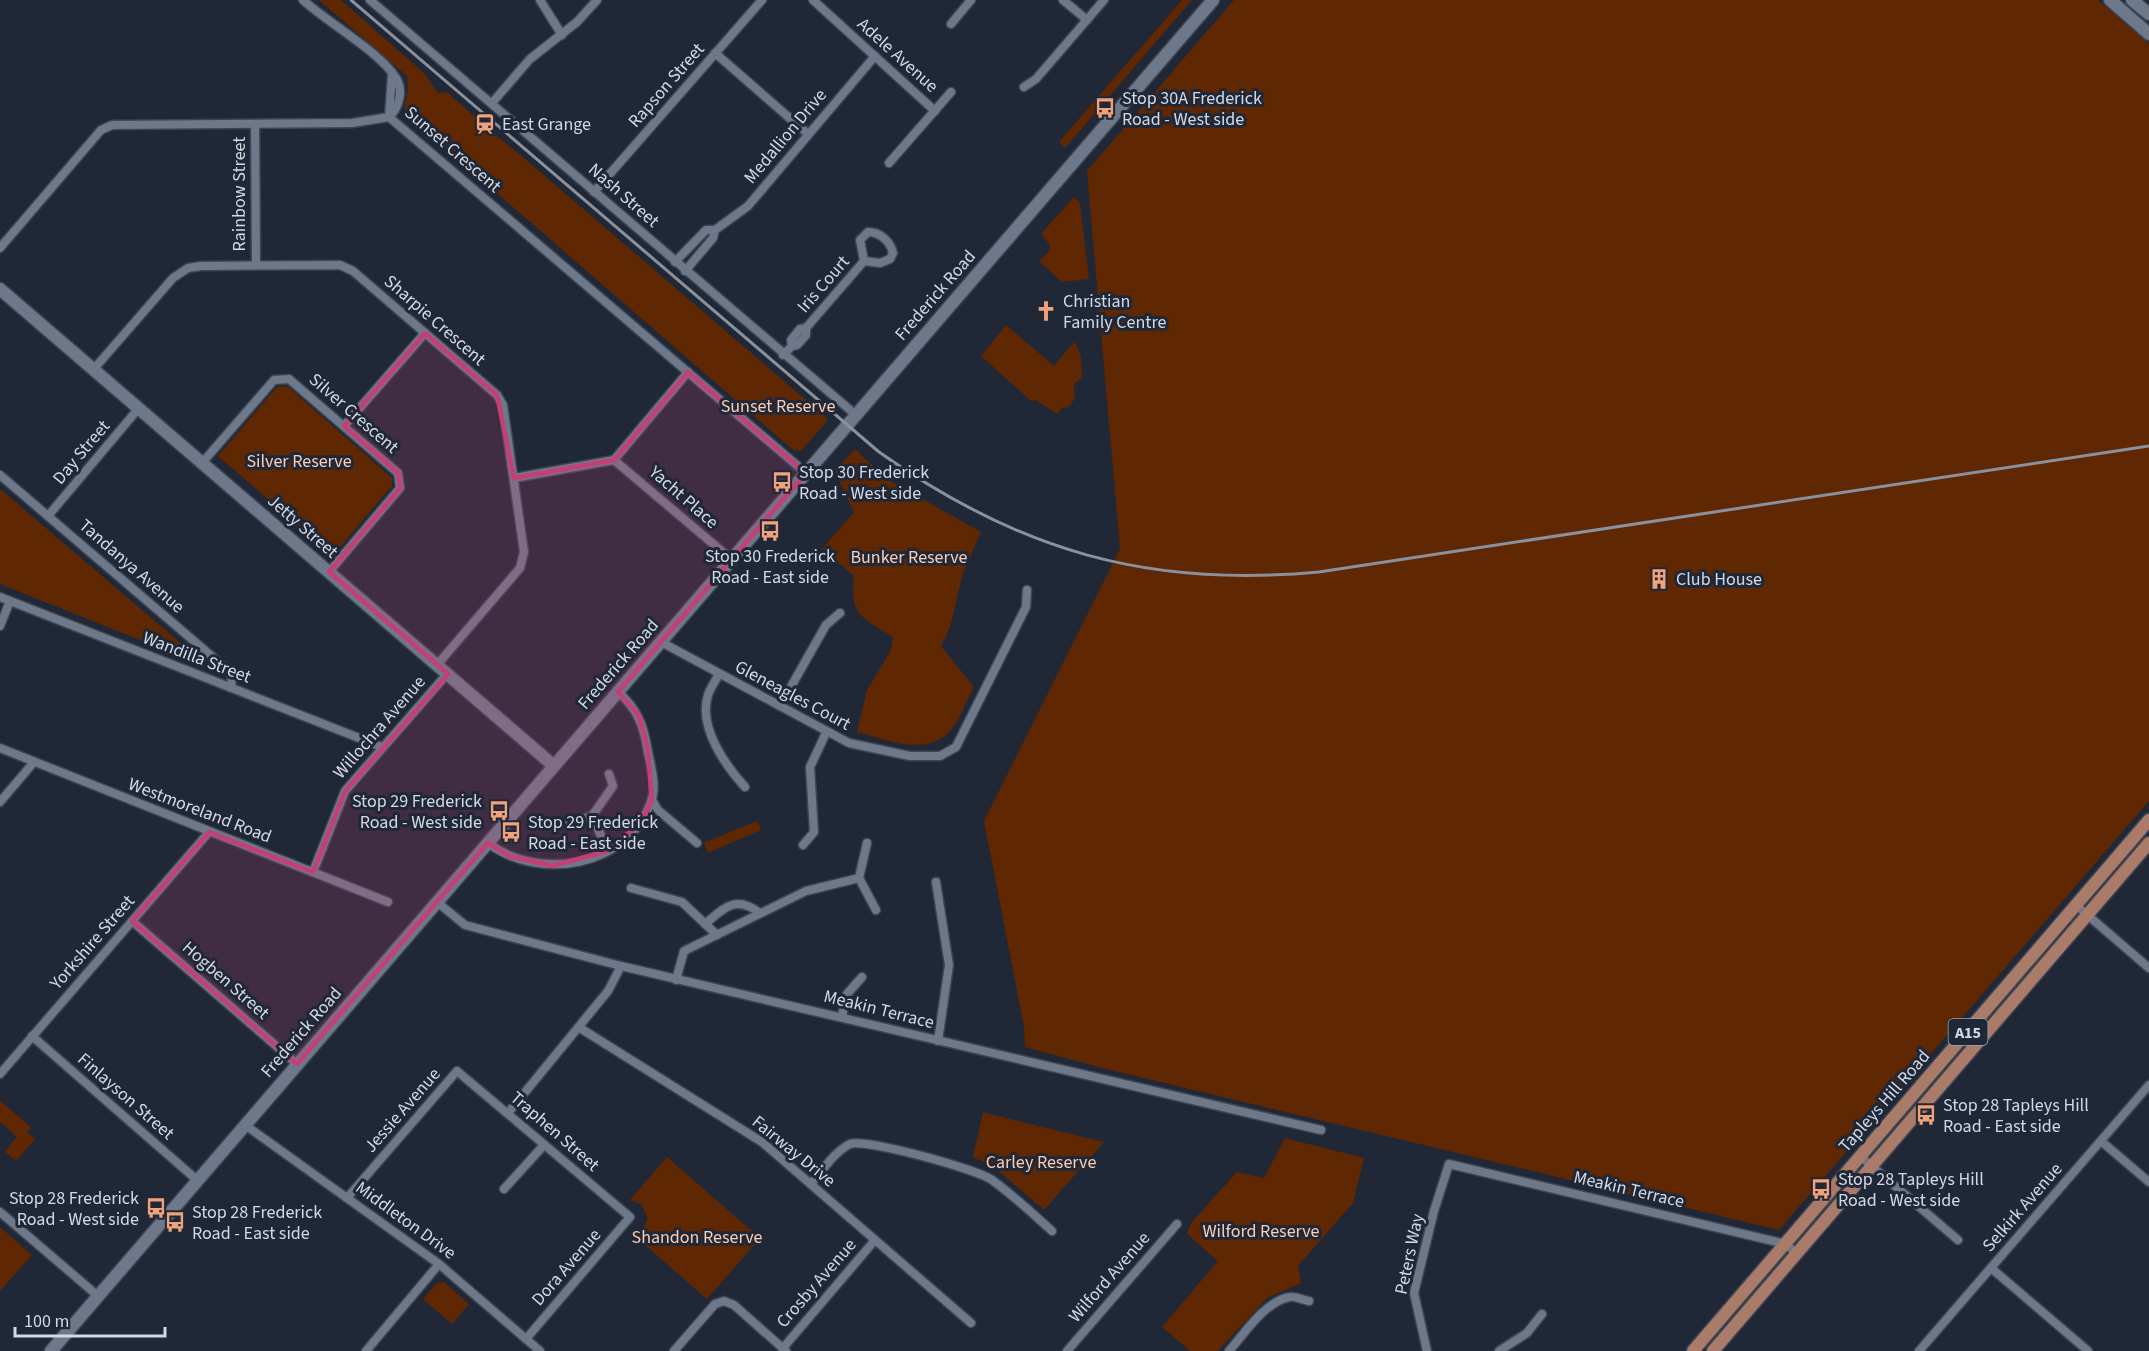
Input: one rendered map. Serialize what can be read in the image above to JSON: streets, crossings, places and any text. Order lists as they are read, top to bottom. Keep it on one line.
{"streets":{"main road":["Frederick Road","Jetty Street","A15","Tapleys Hill Road"],"street":["Adele Avenue","Rapson Street","Medallion Drive","Sunset Crescent","Rainbow Street","Nash Street","Iris Court","Sharpie Crescent","Silver Crescent","Day Street","Yacht Place","Tandanya Avenue","Wandilla Street","Gleneagles Court","Willochra Avenue","Westmoreland Road","Yorkshire Street","Hogben Street","Meakin Terrace","Finlayson Street","Jessie Avenue","Traphen Street","Fairway Drive","Selkirk Avenue","Middleton Drive","Peters Way","Dora Avenue","Wilford Avenue","Crosby Avenue"]},"crossings":[["Adele Avenue","Medallion Drive"],["Rapson Street","Nash Street"],["Medallion Drive","Nash Street"],["Sunset Crescent","Rainbow Street"],["Sunset Crescent","Frederick Road"],["Rainbow Street","Sharpie Crescent"],["Nash Street","Iris Court"],["Nash Street","Frederick Road"],["Frederick Road","Yacht Place"],["Frederick Road","Jetty Street"],["Frederick Road","Gleneagles Court"],["Frederick Road","Hogben Street"],["Frederick Road","Meakin Terrace"],["Frederick Road","Finlayson Street"],["Frederick Road","Middleton Drive"],["Sharpie Crescent","Jetty Street"],["Silver Crescent","Jetty Street"],["Day Street","Jetty Street"],["Day Street","Tandanya Avenue"],["Jetty Street","Willochra Avenue"],["Tandanya Avenue","Wandilla Street"],["Wandilla Street","Willochra Avenue"],["Willochra Avenue","Westmoreland Road"],["Westmoreland Road","Yorkshire Street"],["Yorkshire Street","Hogben Street"],["Yorkshire Street","Finlayson Street"],["Meakin Terrace","Tapleys Hill Road"],["Meakin Terrace","Peters Way"],["Jessie Avenue","Traphen Street"],["Jessie Avenue","Middleton Drive"],["Traphen Street","Dora Avenue"],["Fairway Drive","Crosby Avenue"],["Middleton Drive","Dora Avenue"]],"parks":["Sunset Reserve","Silver Reserve","Bunker Reserve","Carley Reserve","Wilford Reserve","Shandon Reserve"],"places":{"bus stop":["Stop 30A Frederick Road - West side","Stop 30 Frederick Road - West side","Stop 30 Frederick Road - East side","Stop 29 Frederick Road - West side","Stop 29 Frederick Road - East side","Stop 28 Tapleys Hill Road - East side","Stop 28 Tapleys Hill Road - West side","Stop 28 Frederick Road - West side","Stop 28 Frederick Road - East side"],"station":["East Grange"],"church":["Christian Family Centre"],"building":["Club House"]},"scale_bar":"100 m"}
